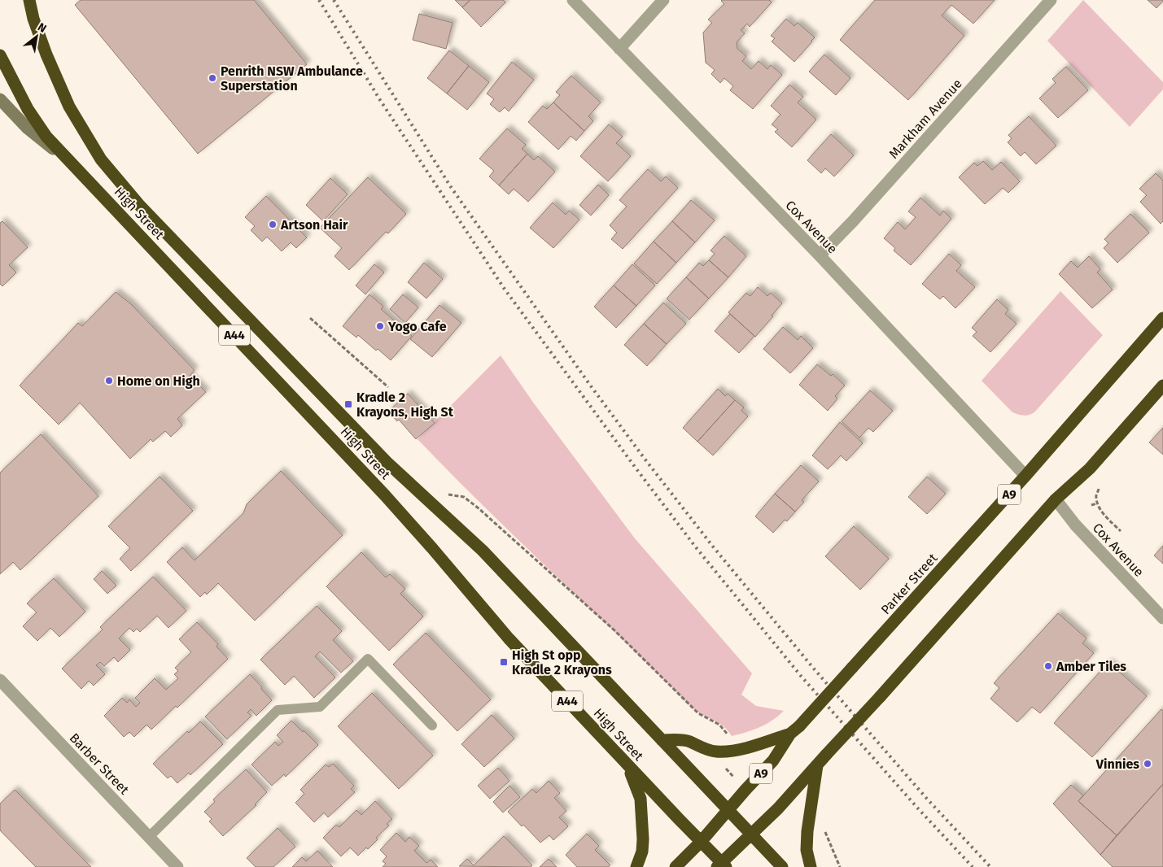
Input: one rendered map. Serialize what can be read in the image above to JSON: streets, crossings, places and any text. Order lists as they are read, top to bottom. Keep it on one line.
{"streets":{"highway":["High Street","A44","A9","Parker Street"],"street":["Markham Avenue","Cox Avenue","Barber Street"]},"crossings":[["Markham Avenue","Cox Avenue"],["High Street","A44"],["High Street","Parker Street"],["Cox Avenue","Parker Street"],["A44","Parker Street"]],"places":{"other":["Penrith NSW Ambulance Superstation","Artson Hair","Yogo Cafe","Home on High","Amber Tiles","Vinnies"],"transit":["Kradle 2 Krayons, High St","High St opp Kradle 2 Krayons"]},"north":"top right"}
